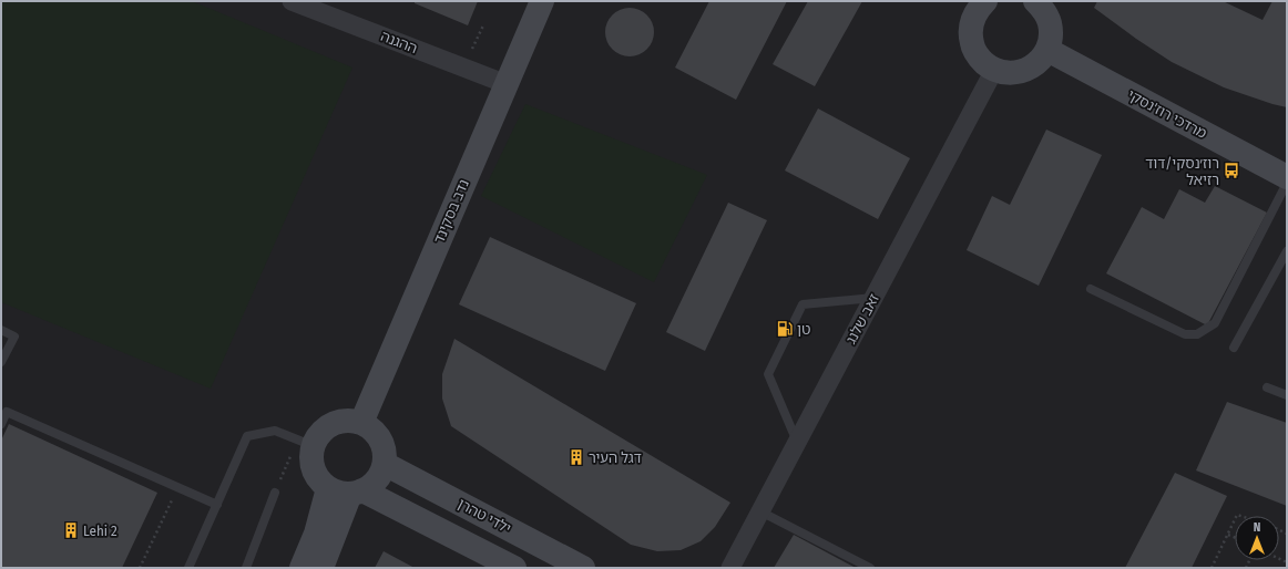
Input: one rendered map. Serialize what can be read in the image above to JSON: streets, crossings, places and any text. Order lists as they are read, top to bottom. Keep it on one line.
{"streets":{"street":["ההגנה","מרדכי רוז'נסקי","נדב בסקינד","זאב שלנג","ילדי טהרן"]},"crossings":[["ההגנה","נדב בסקינד"],["נדב בסקינד","ילדי טהרן"]],"places":{"bus stop":["רוז׳נסקי/דוד רזיאל"],"fuel station":["טן"],"building":["דגל העיר","Lehi 2"]},"north":"top"}
